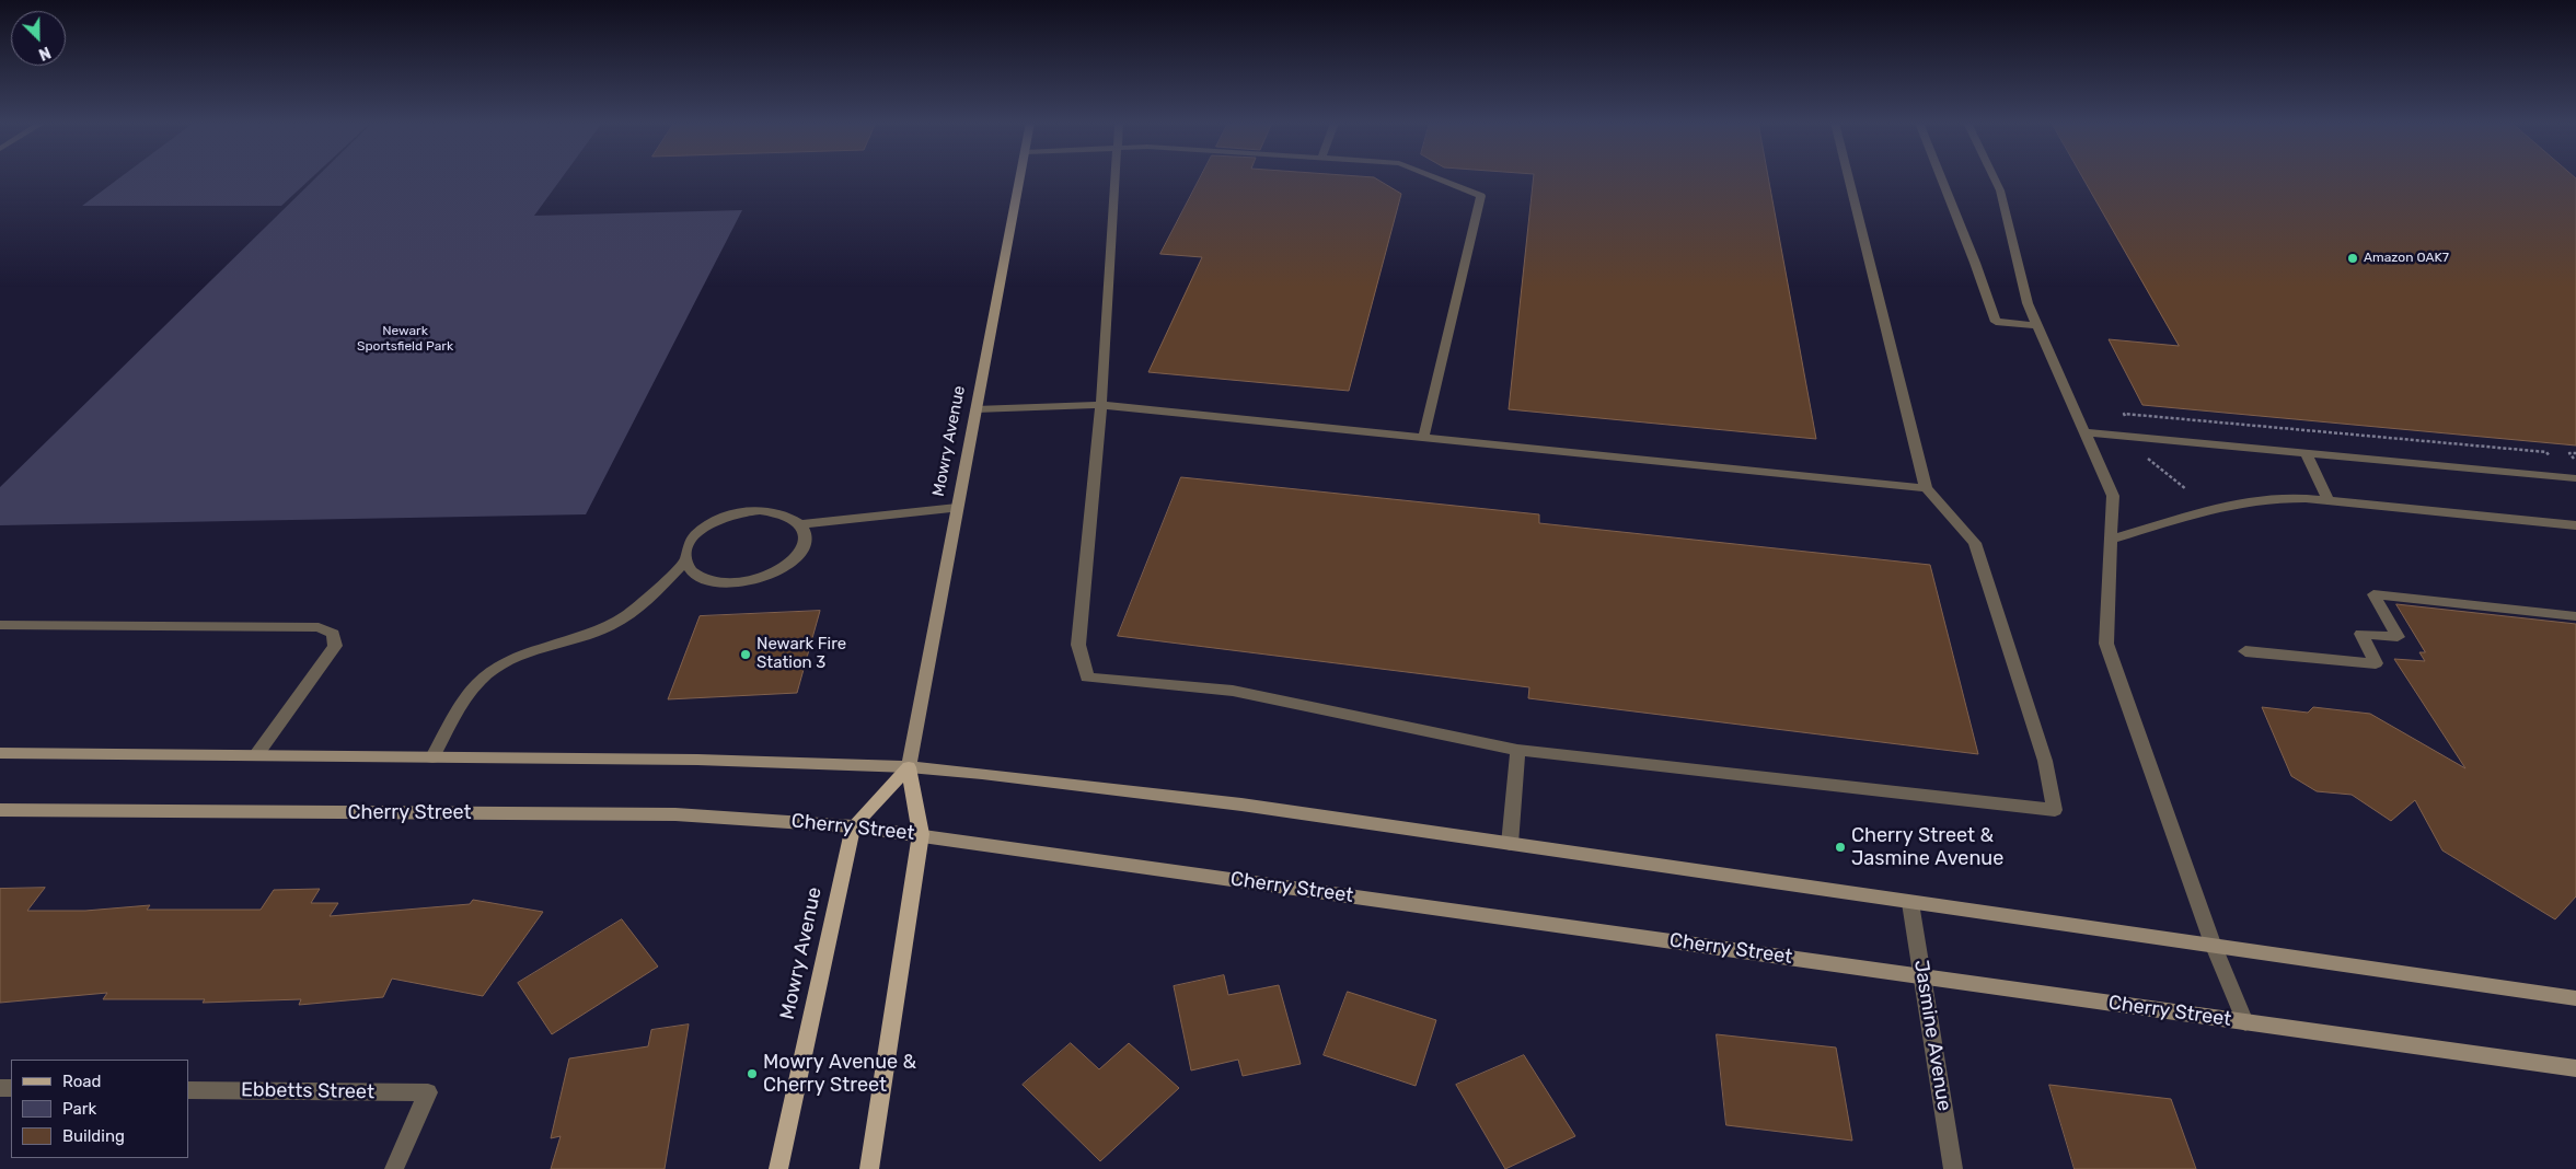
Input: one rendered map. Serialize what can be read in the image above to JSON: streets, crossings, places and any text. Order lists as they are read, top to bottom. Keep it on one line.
{"streets":{"main road":["Mowry Avenue","Cherry Street"],"street":["Jasmine Avenue","Ebbetts Street"]},"crossings":[["Mowry Avenue","Cherry Street"],["Cherry Street","Jasmine Avenue"]],"parks":["Newark Sportsfield Park"],"places":["Amazon OAK7","Newark Fire Station 3","Cherry Street & Jasmine Avenue","Mowry Avenue & Cherry Street"],"legend":["Road","Park","Building"],"north":"bottom right"}
